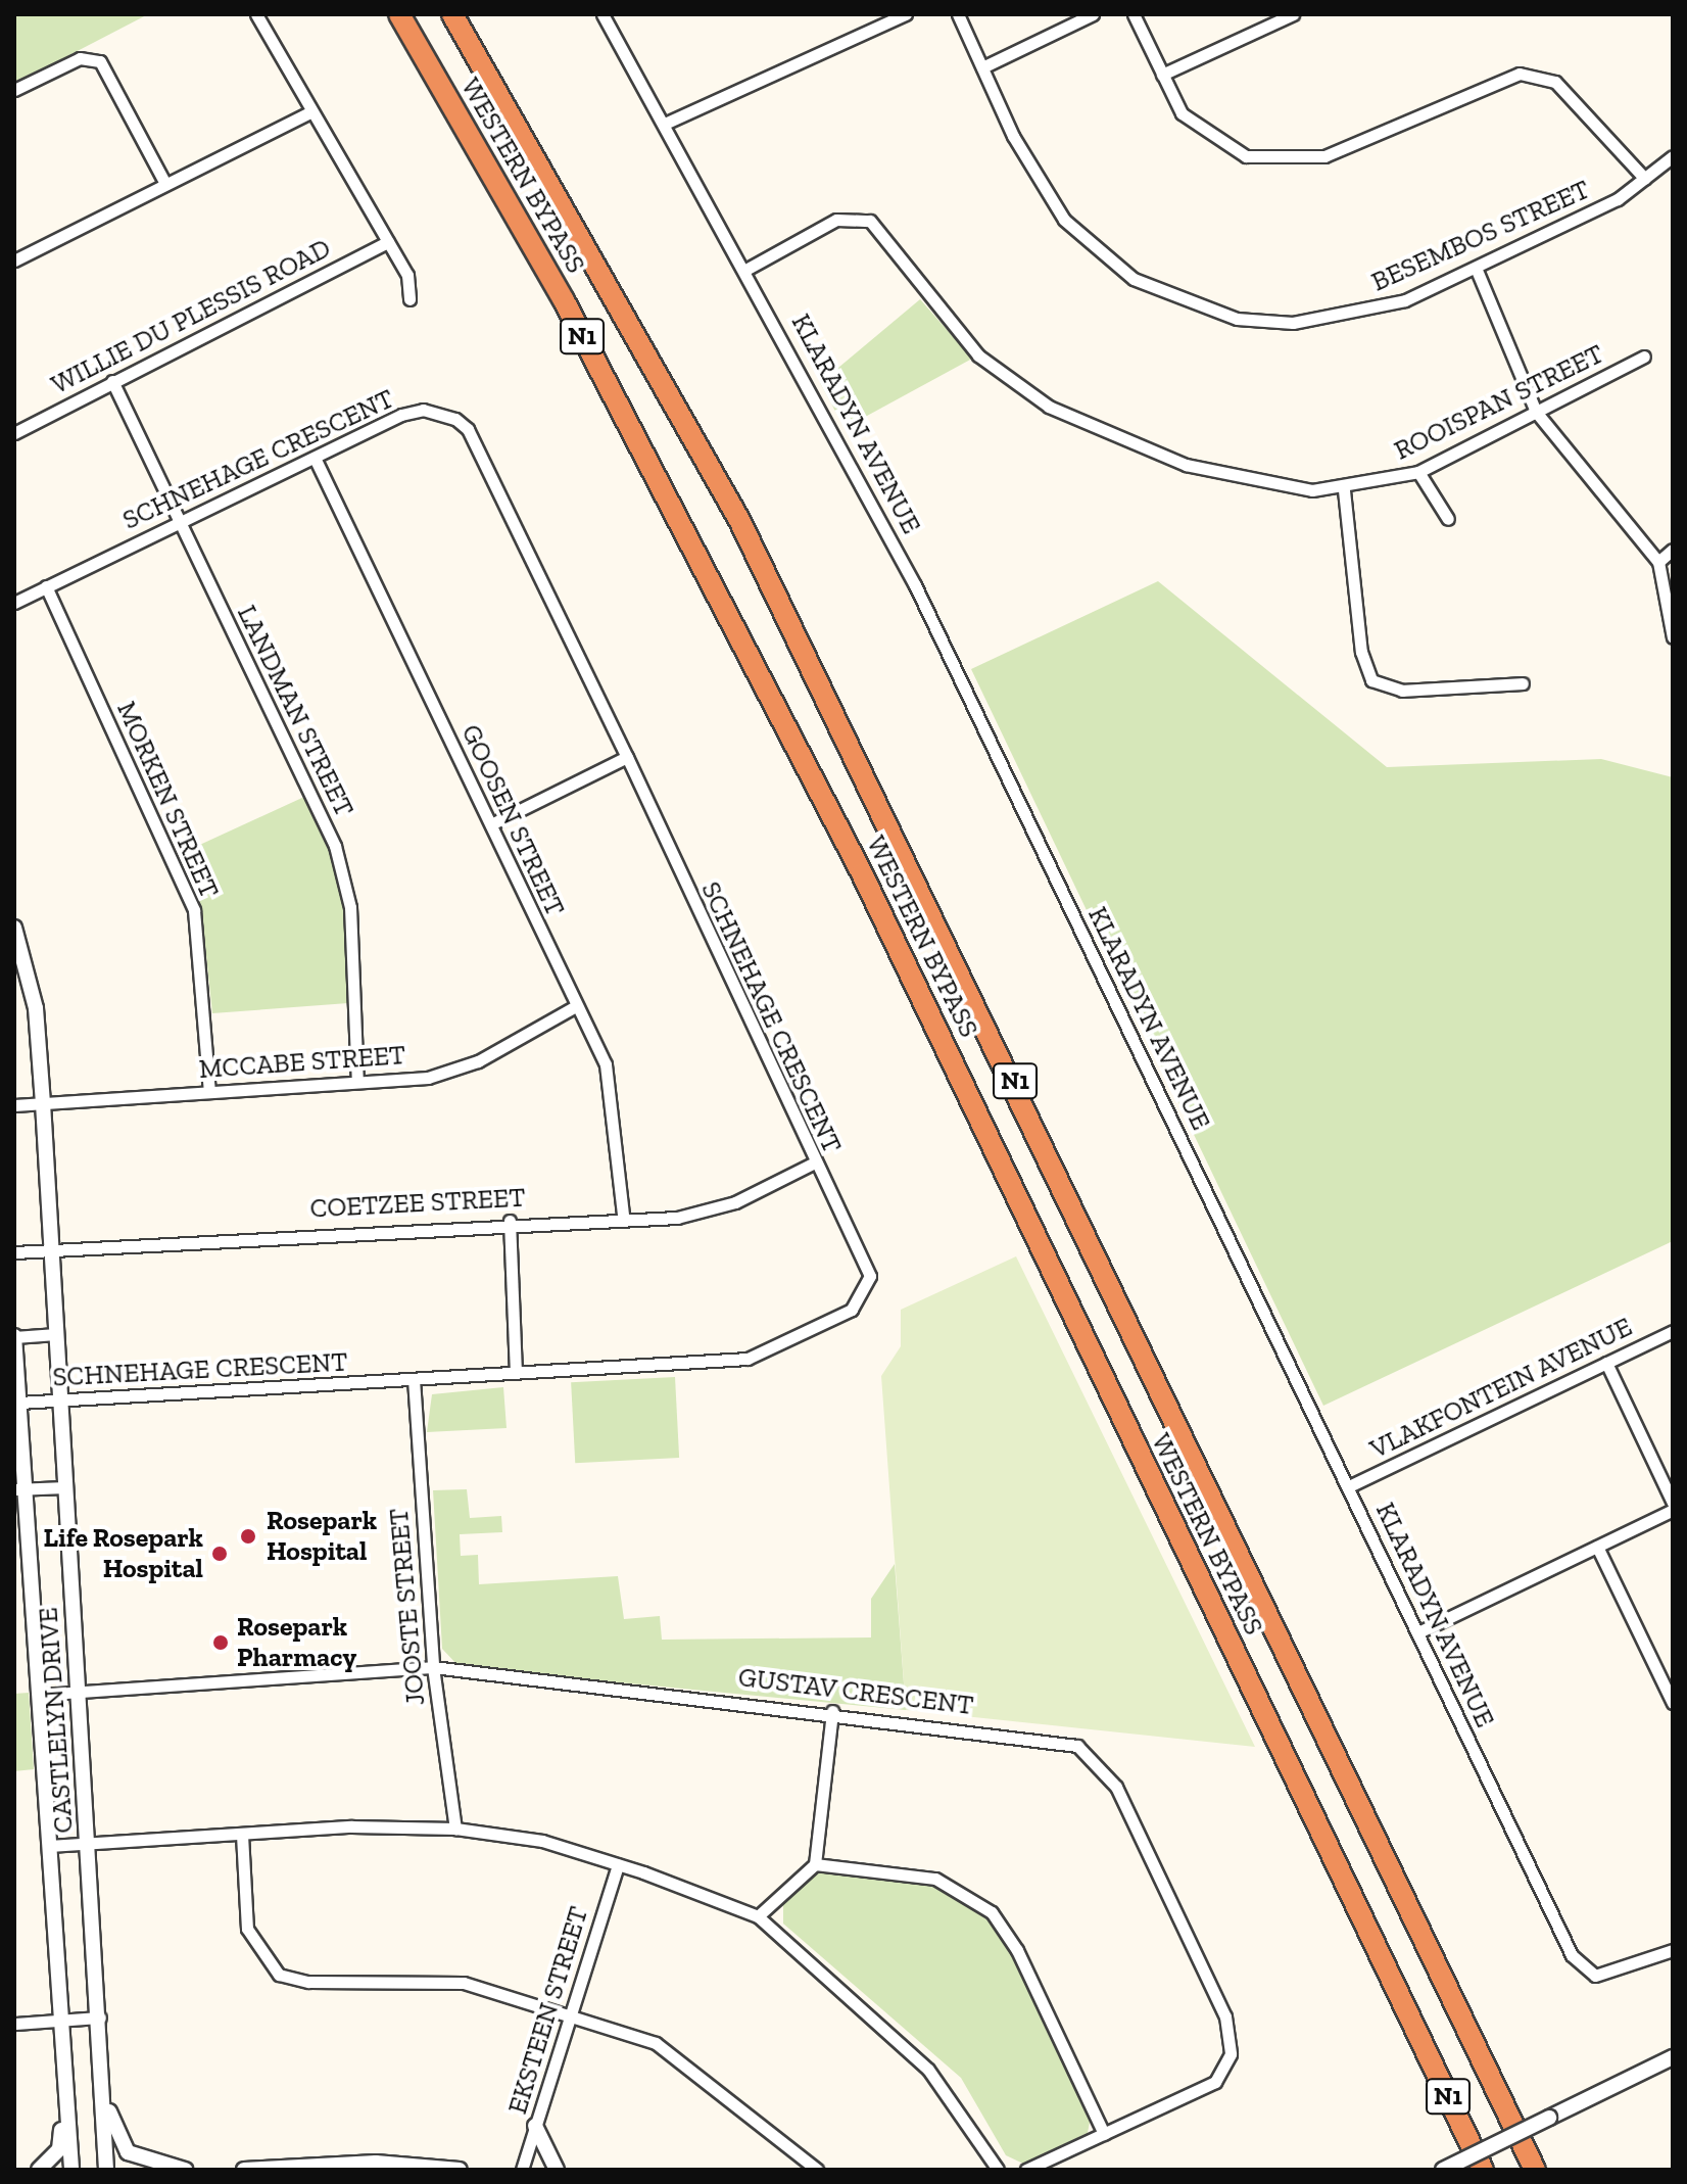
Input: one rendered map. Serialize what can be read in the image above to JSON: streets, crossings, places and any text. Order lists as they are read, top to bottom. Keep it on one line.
{"streets":{"highway":["WESTERN BYPASS","N1"],"street":["BESEMBOS STREET","WILLIE DU PLESSIS ROAD","ROOISPAN STREET","KLARADYN AVENUE","SCHNEHAGE CRESCENT","LANDMAN STREET","MORKEN STREET","GOOSEN STREET","MCCABE STREET","COETZEE STREET","VLAKFONTEIN AVENUE","JOOSTE STREET","GUSTAV CRESCENT","CASTLELYN DRIVE","EKSTEEN STREET"]},"crossings":[["WILLIE DU PLESSIS ROAD","LANDMAN STREET"],["ROOISPAN STREET","KLARADYN AVENUE"],["KLARADYN AVENUE","VLAKFONTEIN AVENUE"],["SCHNEHAGE CRESCENT","LANDMAN STREET"],["SCHNEHAGE CRESCENT","MORKEN STREET"],["SCHNEHAGE CRESCENT","GOOSEN STREET"],["SCHNEHAGE CRESCENT","COETZEE STREET"],["SCHNEHAGE CRESCENT","JOOSTE STREET"],["SCHNEHAGE CRESCENT","CASTLELYN DRIVE"],["LANDMAN STREET","MCCABE STREET"],["MORKEN STREET","MCCABE STREET"],["GOOSEN STREET","MCCABE STREET"],["GOOSEN STREET","COETZEE STREET"],["MCCABE STREET","CASTLELYN DRIVE"],["COETZEE STREET","CASTLELYN DRIVE"],["JOOSTE STREET","GUSTAV CRESCENT"],["GUSTAV CRESCENT","CASTLELYN DRIVE"]],"places":["Rosepark Hospital","Life Rosepark Hospital","Rosepark Pharmacy"]}
